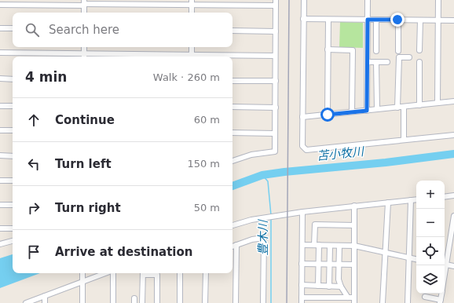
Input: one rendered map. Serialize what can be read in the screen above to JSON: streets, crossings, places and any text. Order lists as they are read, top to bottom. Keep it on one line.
{"water":["苫小牧川","豊木川"],"page":{"search":"Search here","heading":["4 min","Walk · 260 m"],"list":[["Continue","60 m"],["Turn left","150 m"],["Turn right","50 m"],"Arrive at destination"],"map_buttons":["+","−"]}}
